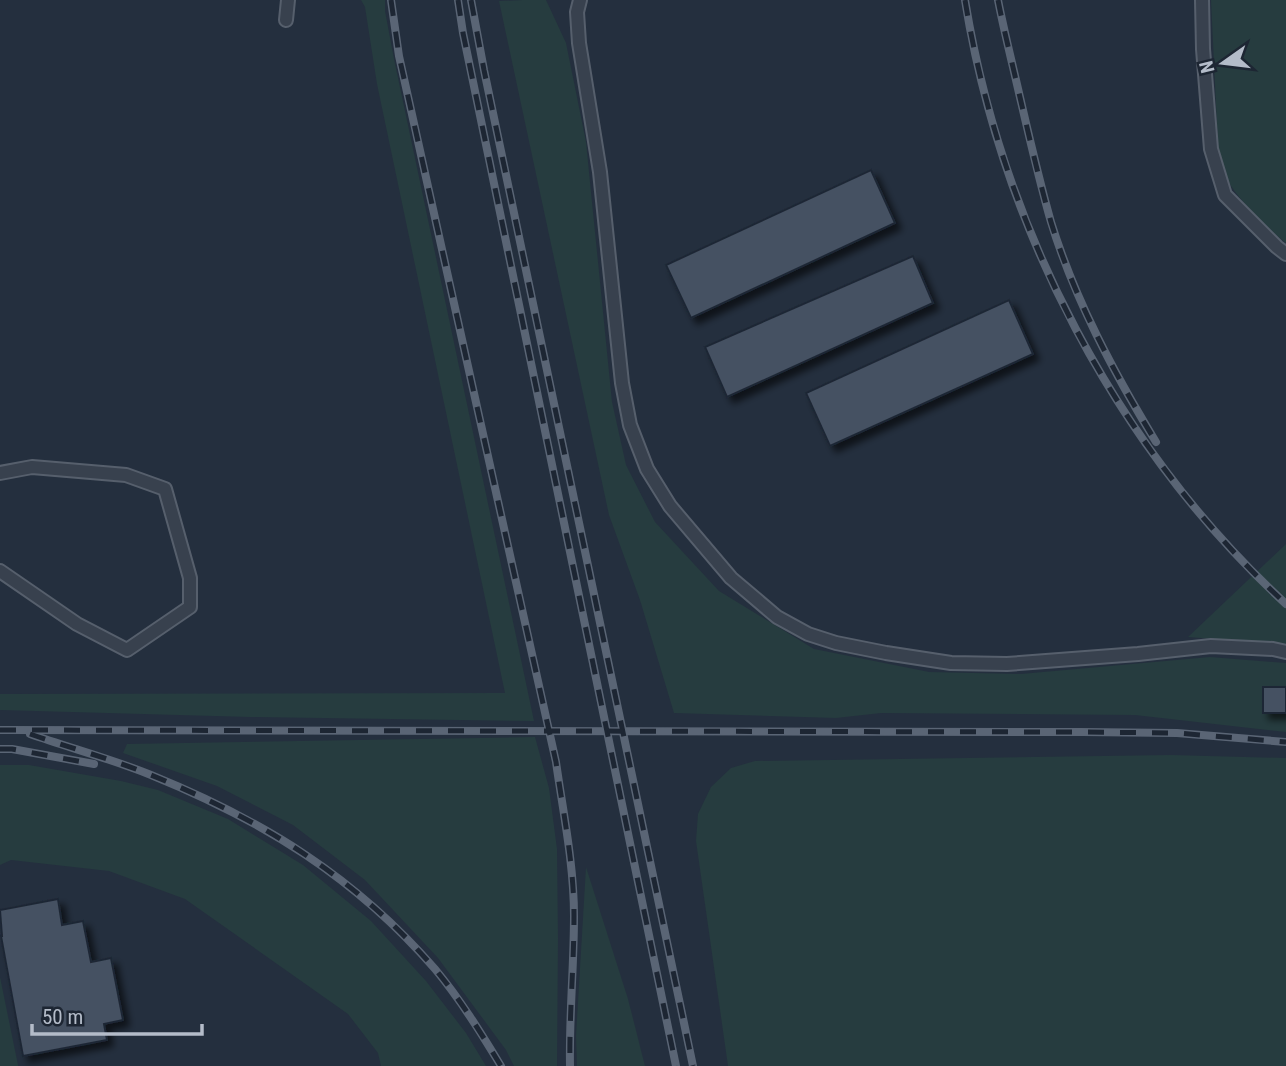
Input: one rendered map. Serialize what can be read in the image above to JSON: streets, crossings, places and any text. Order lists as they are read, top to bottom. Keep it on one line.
{"scale_bar":"50 m","north":"left"}
